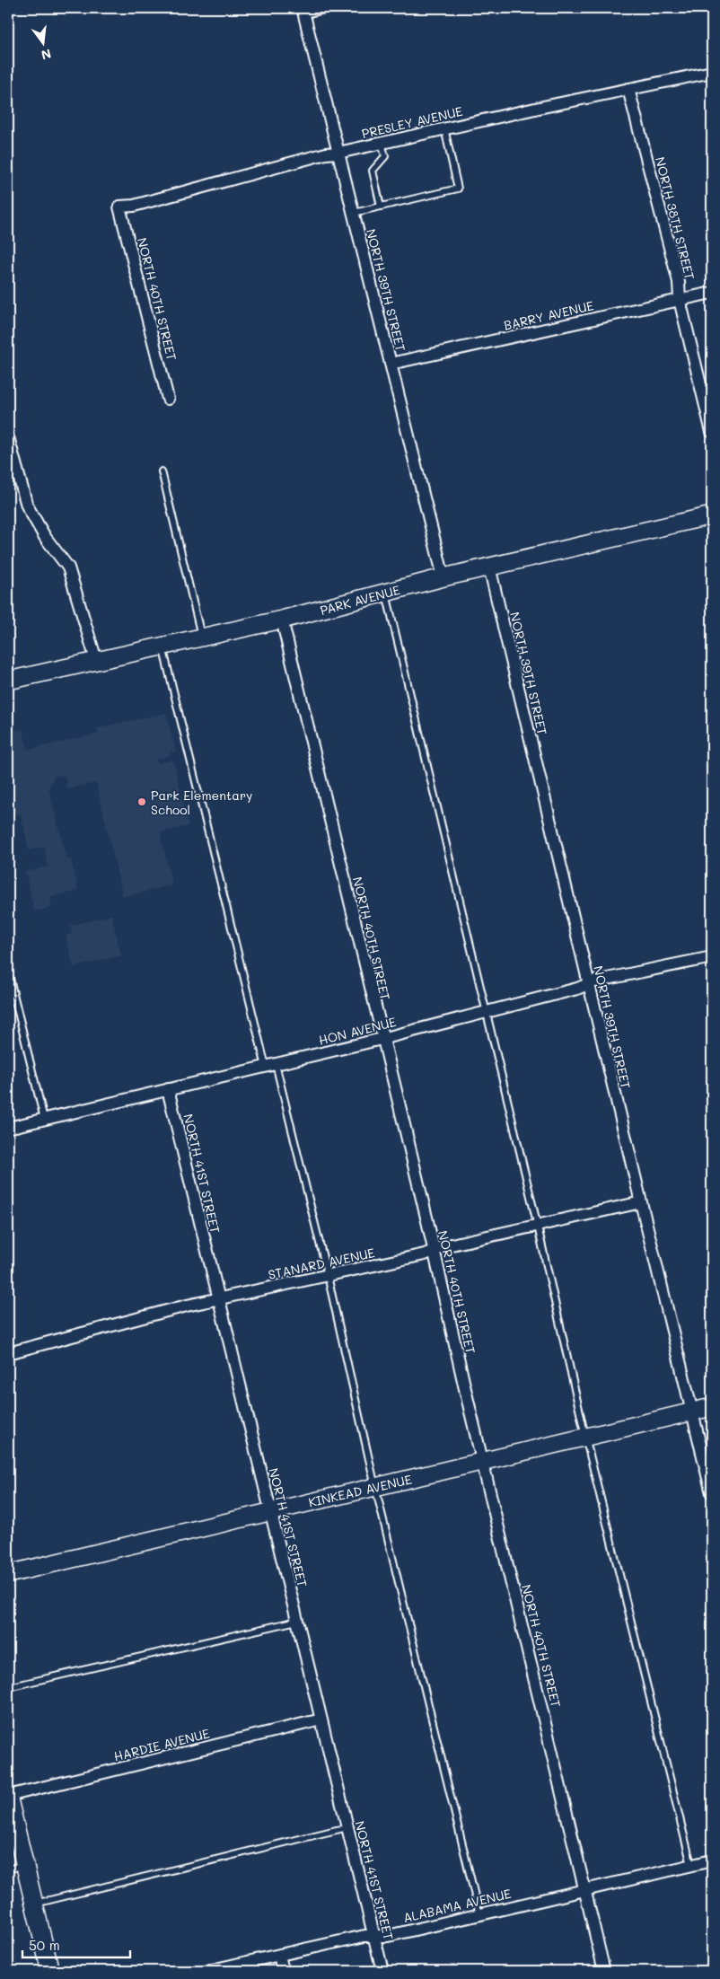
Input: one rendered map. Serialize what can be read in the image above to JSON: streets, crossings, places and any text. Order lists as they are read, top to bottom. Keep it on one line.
{"streets":{"street":["PRESLEY AVENUE","NORTH 38TH STREET","NORTH 39TH STREET","NORTH 40TH STREET","BARRY AVENUE","PARK AVENUE","HON AVENUE","NORTH 41ST STREET","STANARD AVENUE","KINKEAD AVENUE","HARDIE AVENUE","ALABAMA AVENUE"]},"crossings":[["PRESLEY AVENUE","NORTH 38TH STREET"],["PRESLEY AVENUE","NORTH 39TH STREET"],["PRESLEY AVENUE","NORTH 40TH STREET"],["NORTH 38TH STREET","BARRY AVENUE"],["NORTH 39TH STREET","BARRY AVENUE"],["NORTH 39TH STREET","PARK AVENUE"],["NORTH 39TH STREET","HON AVENUE"],["NORTH 39TH STREET","STANARD AVENUE"],["NORTH 39TH STREET","KINKEAD AVENUE"],["NORTH 40TH STREET","PARK AVENUE"],["NORTH 40TH STREET","HON AVENUE"],["NORTH 40TH STREET","STANARD AVENUE"],["NORTH 40TH STREET","KINKEAD AVENUE"],["NORTH 40TH STREET","ALABAMA AVENUE"],["HON AVENUE","NORTH 41ST STREET"],["NORTH 41ST STREET","STANARD AVENUE"],["NORTH 41ST STREET","KINKEAD AVENUE"],["NORTH 41ST STREET","HARDIE AVENUE"],["NORTH 41ST STREET","ALABAMA AVENUE"]],"places":["Park Elementary School"],"scale_bar":"50 m","north":"bottom"}
